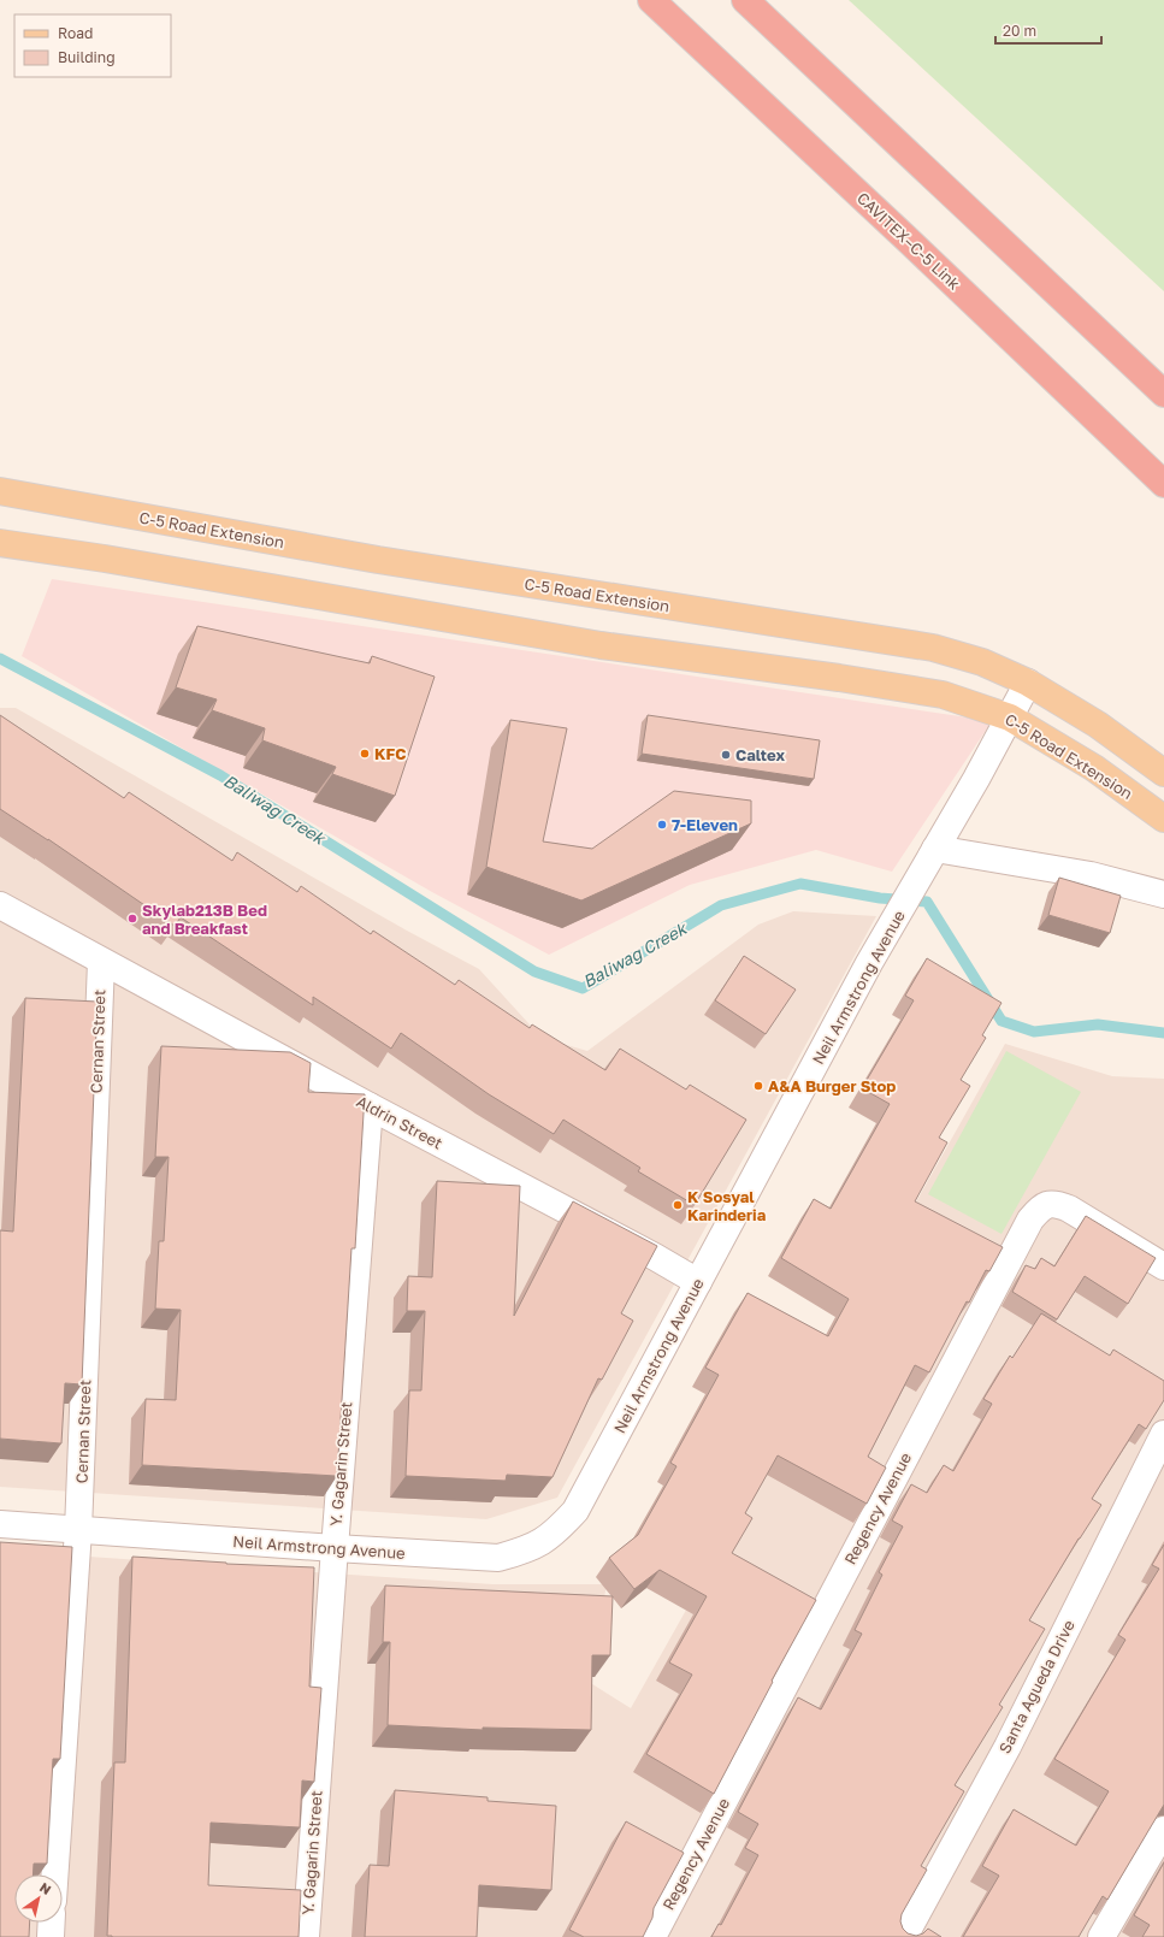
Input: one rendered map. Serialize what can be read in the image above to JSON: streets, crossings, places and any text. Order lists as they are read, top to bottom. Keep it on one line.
{"streets":{"highway":["CAVITEX–C-5 Link"],"main road":["C-5 Road Extension"],"street":["Neil Armstrong Avenue","Cernan Street","Aldrin Street","Y. Gagarin Street","Regency Avenue","Santa Agueda Drive"]},"crossings":[["C-5 Road Extension","Neil Armstrong Avenue"],["Neil Armstrong Avenue","Cernan Street"],["Neil Armstrong Avenue","Aldrin Street"],["Neil Armstrong Avenue","Y. Gagarin Street"],["Cernan Street","Aldrin Street"],["Aldrin Street","Y. Gagarin Street"]],"water":["Baliwag Creek"],"places":["KFC","Caltex","7-Eleven","Skylab213B Bed and Breakfast","A&A Burger Stop","K Sosyal Karinderia"],"legend":["Road","Building"],"scale_bar":"20 m","north":"top right"}
